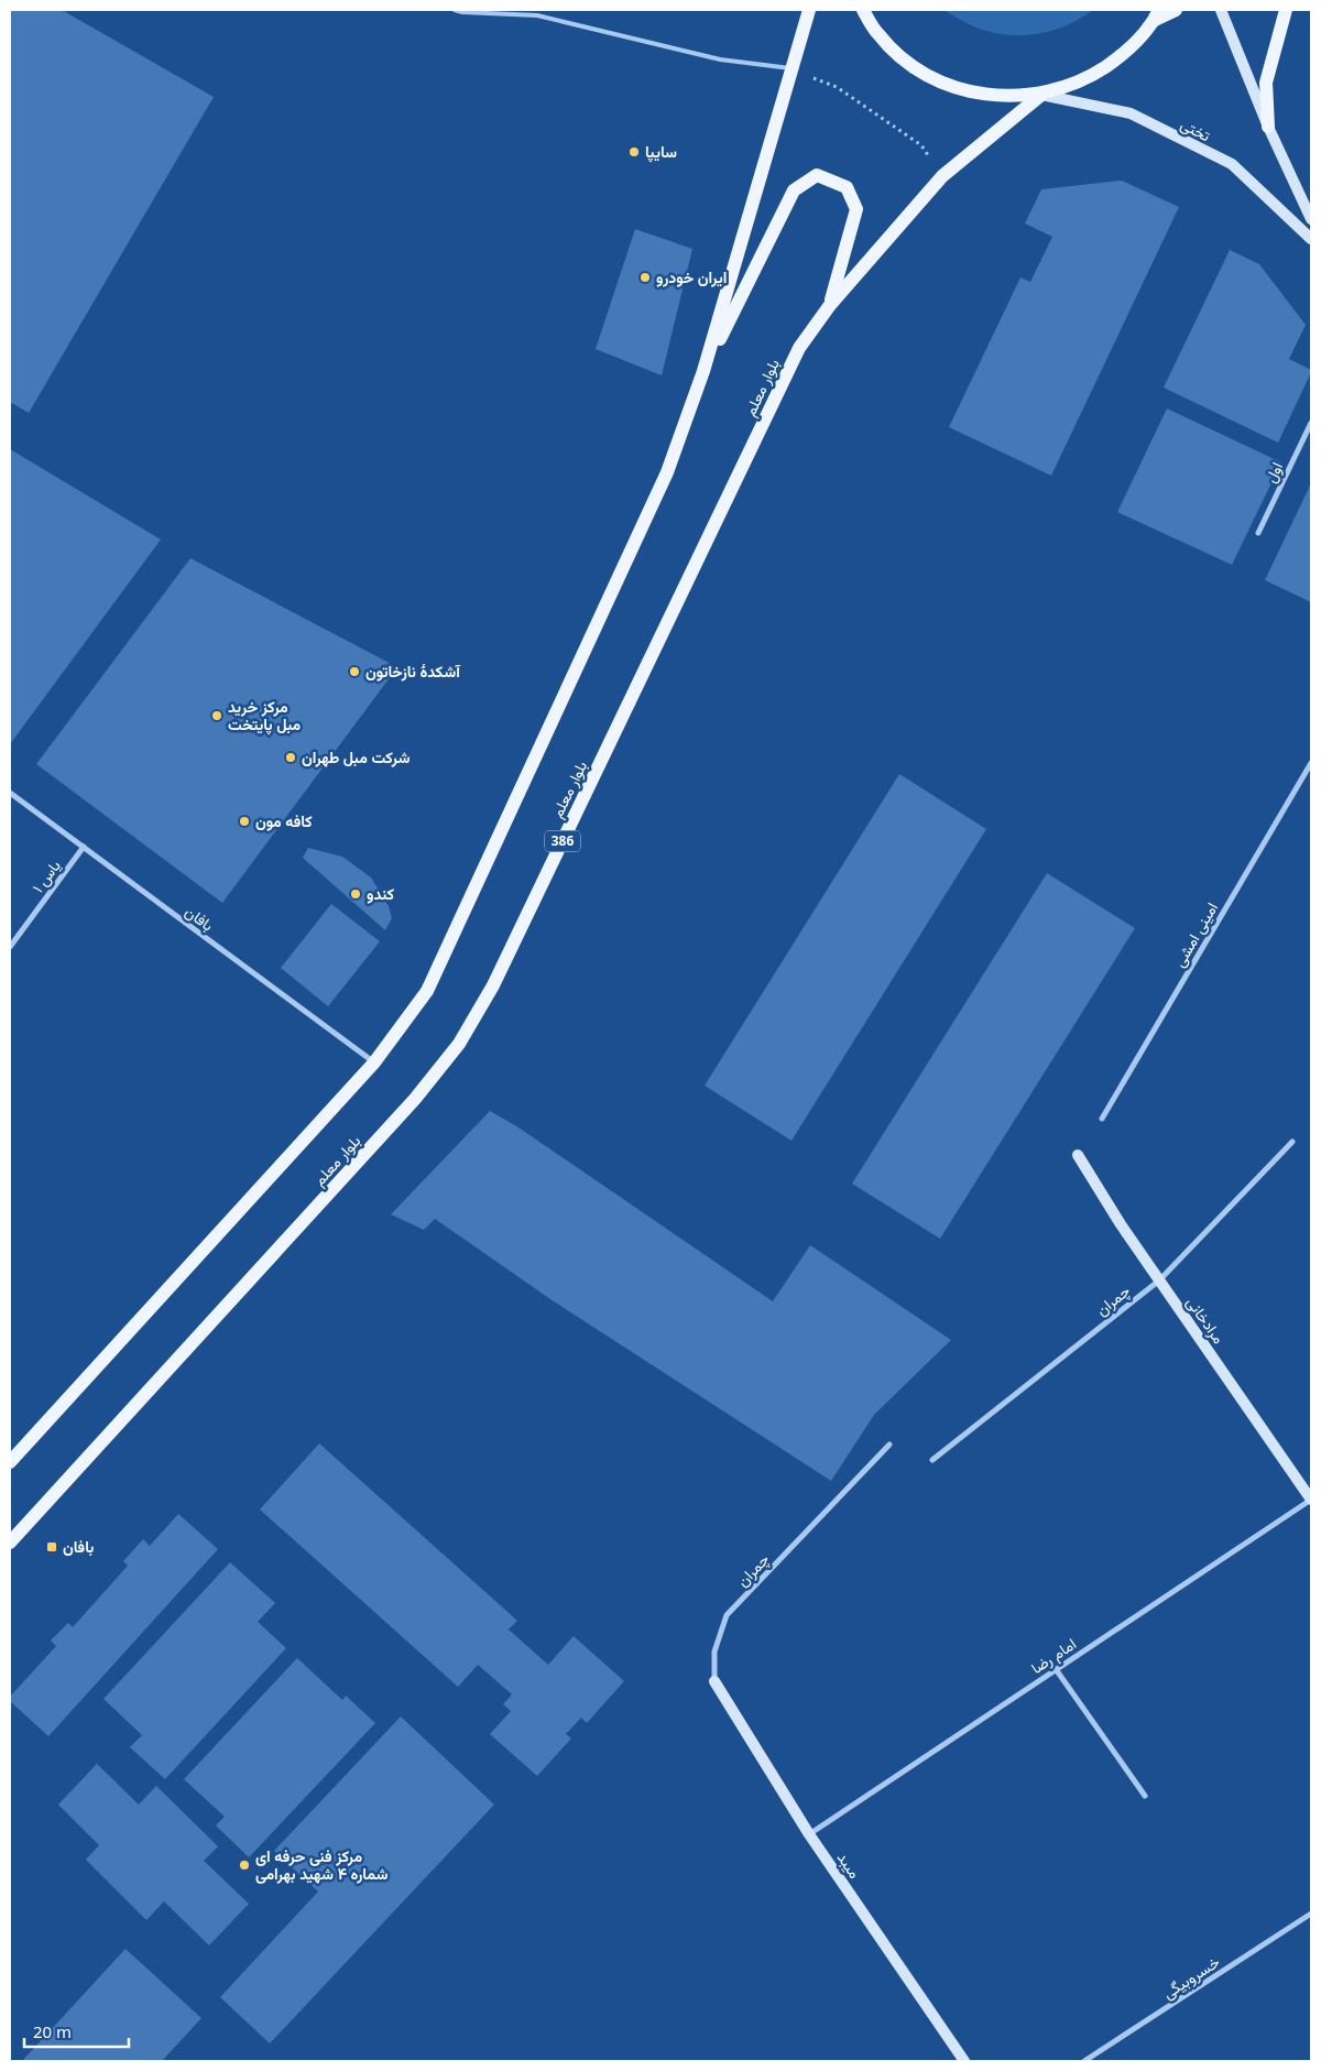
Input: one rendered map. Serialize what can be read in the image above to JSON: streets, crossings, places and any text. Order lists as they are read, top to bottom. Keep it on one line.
{"streets":{"main road":["بلوار معلم","386"],"street":["تختی","اول","یاس ۱","بافان","امینی امشی","چمران","مرادخانی","امام رضا","میبد","خسروبیگی"]},"crossings":[["تختی","بلوار معلم"],["یاس ۱","بافان"],["چمران","مرادخانی"],["چمران","میبد"],["مرادخانی","امام رضا"],["امام رضا","میبد"]],"places":{"other":["سایپا","ایران خودرو","آشکدهٔ نازخاتون","مرکز خرید مبل پایتخت","شرکت مبل طهران","کافه مون","کندو","مرکز فنی حرفه ای شماره ۴ شهید بهرامی"],"transit":["بافان"]},"scale_bar":"20 m"}
